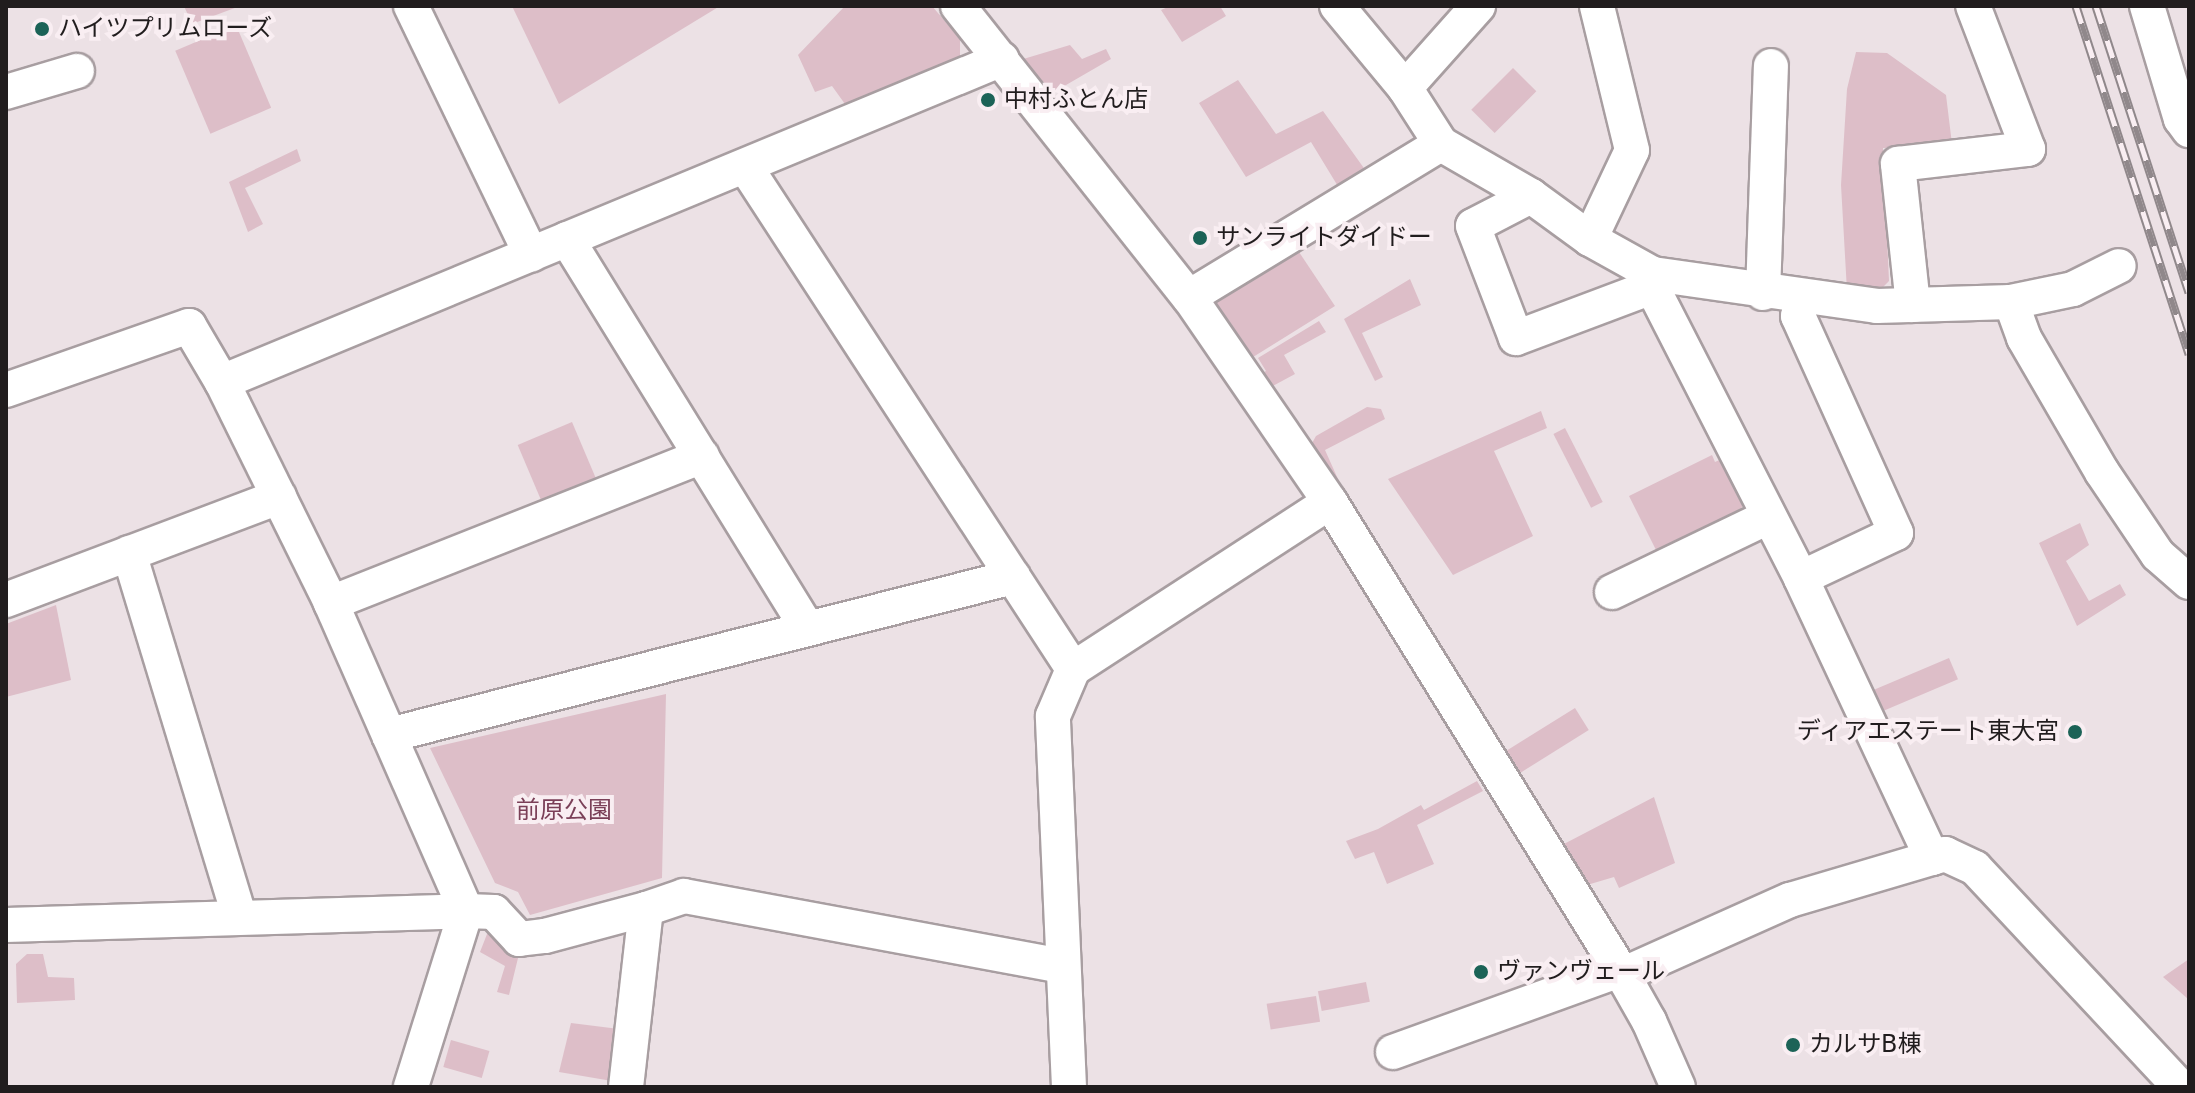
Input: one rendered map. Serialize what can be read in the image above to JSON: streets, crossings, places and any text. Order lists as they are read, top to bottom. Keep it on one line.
{"parks":["前原公園"],"places":["ハイツプリムローズ","中村ふとん店","サンライトダイドー","ディアエステート東大宮","ヴァンヴェール","カルサB棟"]}
